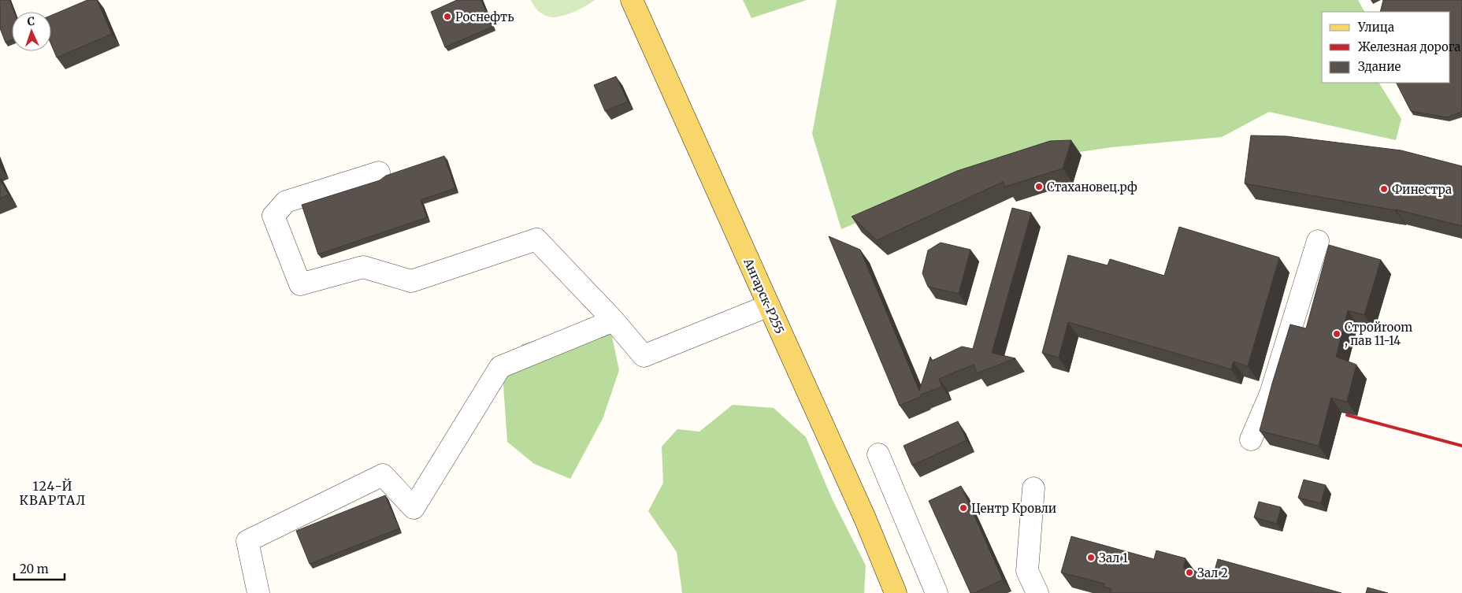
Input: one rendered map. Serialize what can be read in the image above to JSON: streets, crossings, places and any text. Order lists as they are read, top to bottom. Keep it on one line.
{"streets":{"main road":["Ангарск-Р255"]},"districts":["124-Й КВАРТАЛ"],"places":["Роснефть","Стахановец.рф","Финестра","Стройroom , пав 11-14","Центр Кровли","Зал 1","Зал 2"],"legend":["Улица","Железная дорога","Здание"],"scale_bar":"20 m","north":"top"}
